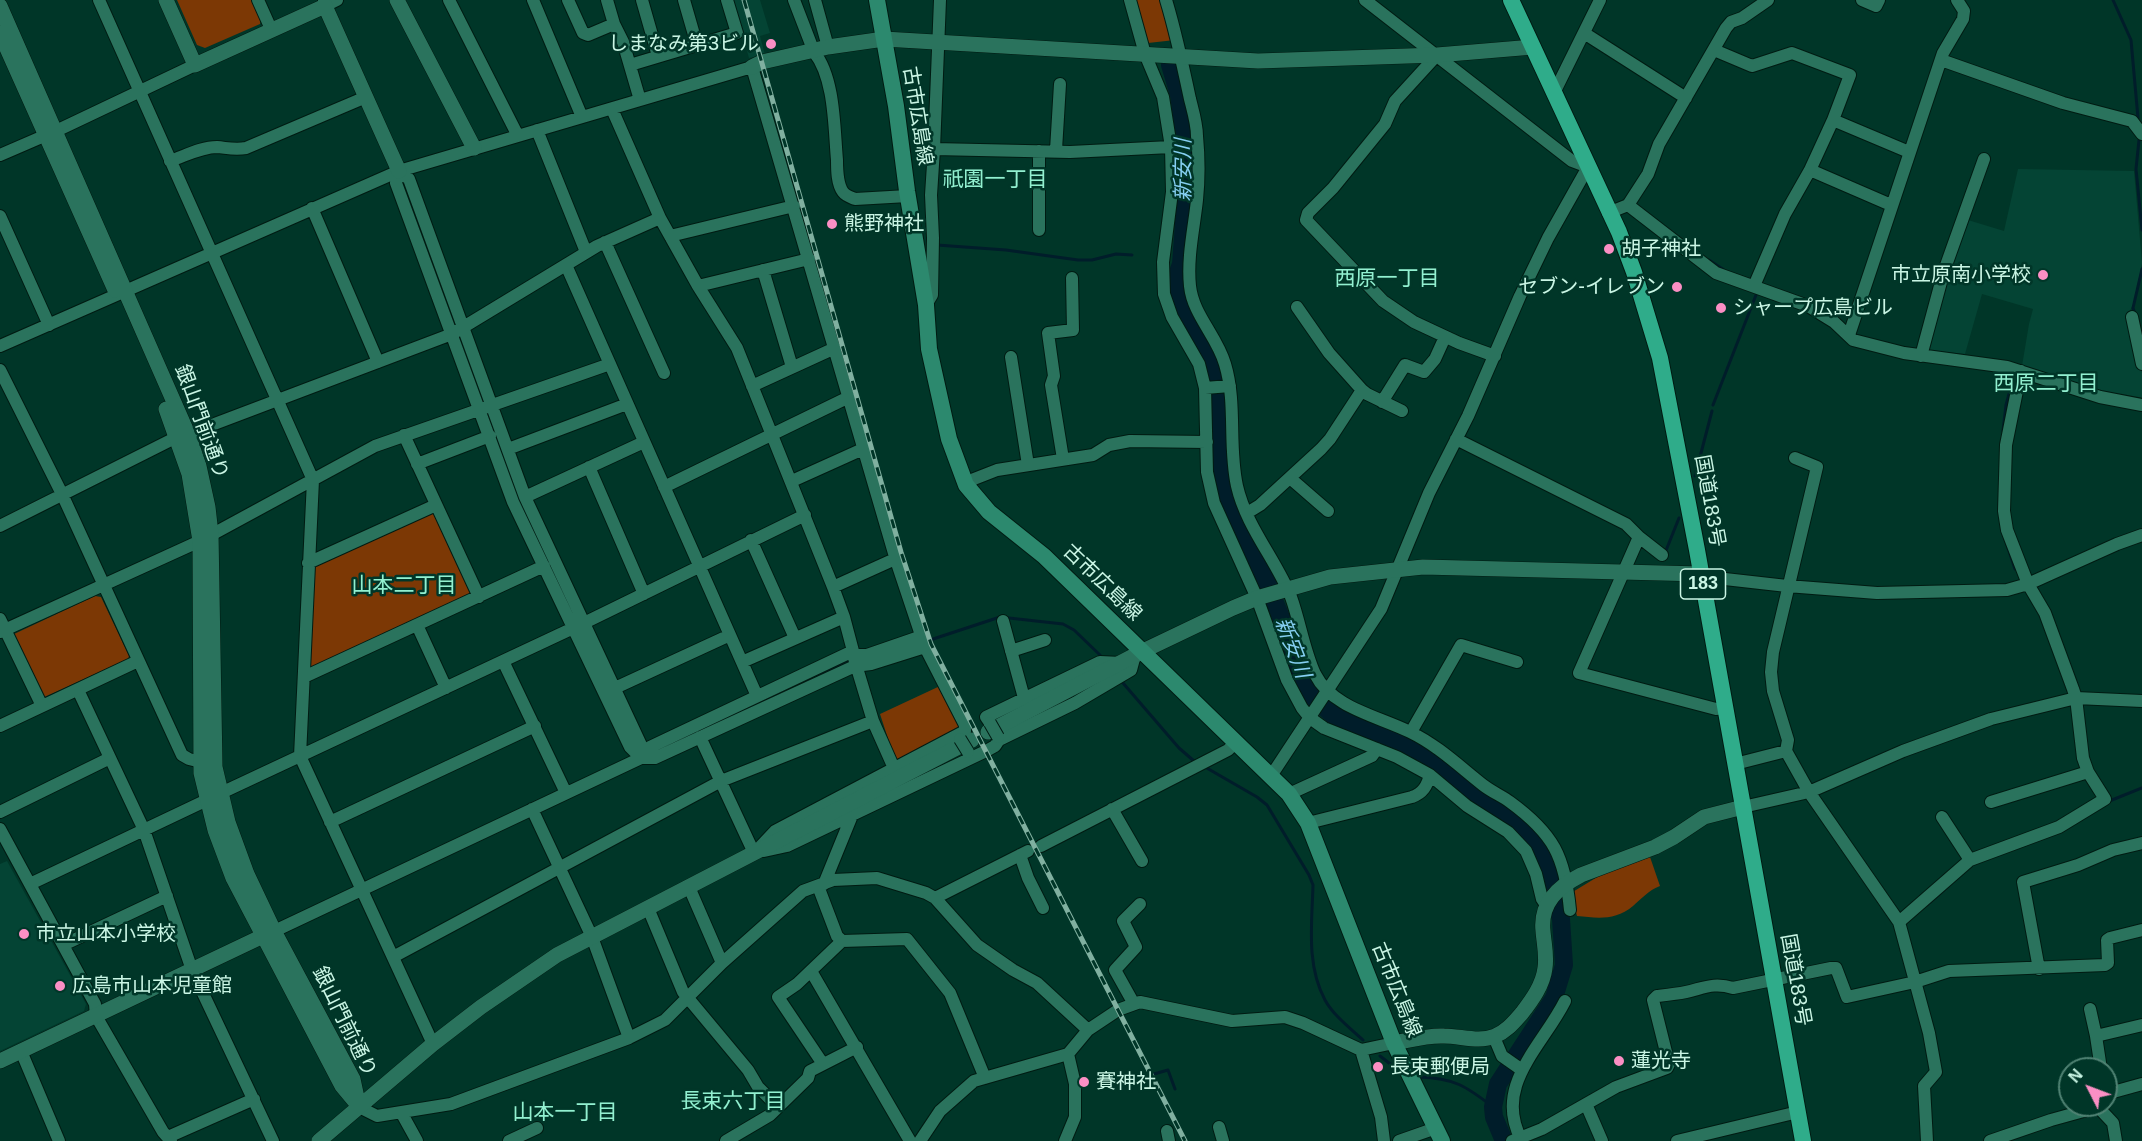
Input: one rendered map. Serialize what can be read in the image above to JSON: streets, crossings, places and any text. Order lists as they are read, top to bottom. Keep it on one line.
{"streets":{"highway":["国道183号","183"],"main road":["古市広島線"],"street":["銀山門前通り"]},"districts":["祇園一丁目","西原一丁目","西原二丁目","山本二丁目","長束六丁目","山本一丁目"],"water":["新安川"],"places":["しまなみ第3ビル","熊野神社","胡子神社","市立原南小学校","セブン-イレブン","シャープ広島ビル","市立山本小学校","広島市山本児童館","蓮光寺","長束郵便局","賽神社"],"north":"top left"}
